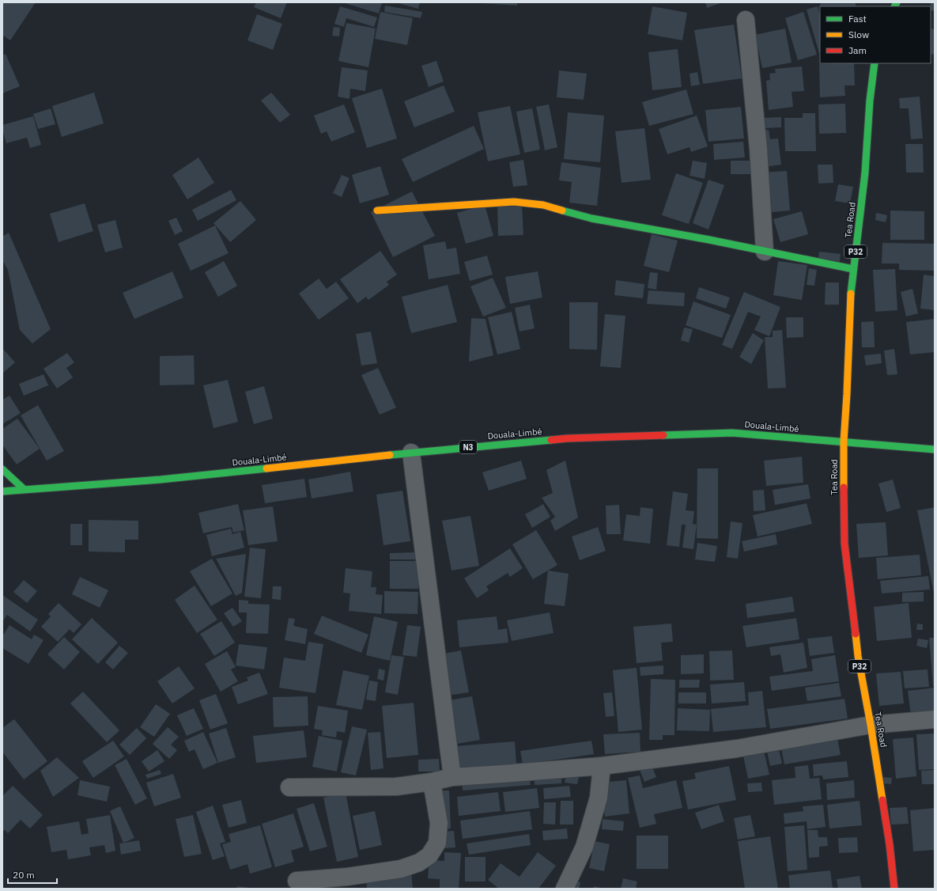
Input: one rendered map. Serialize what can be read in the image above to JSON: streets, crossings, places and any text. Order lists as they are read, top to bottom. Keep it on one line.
{"streets":{"main road":["Tea Road","P32","Douala-Limbé","N3"]},"crossings":[["Tea Road","Douala-Limbé"]],"legend":["Fast","Slow","Jam"],"scale_bar":"20 m"}
